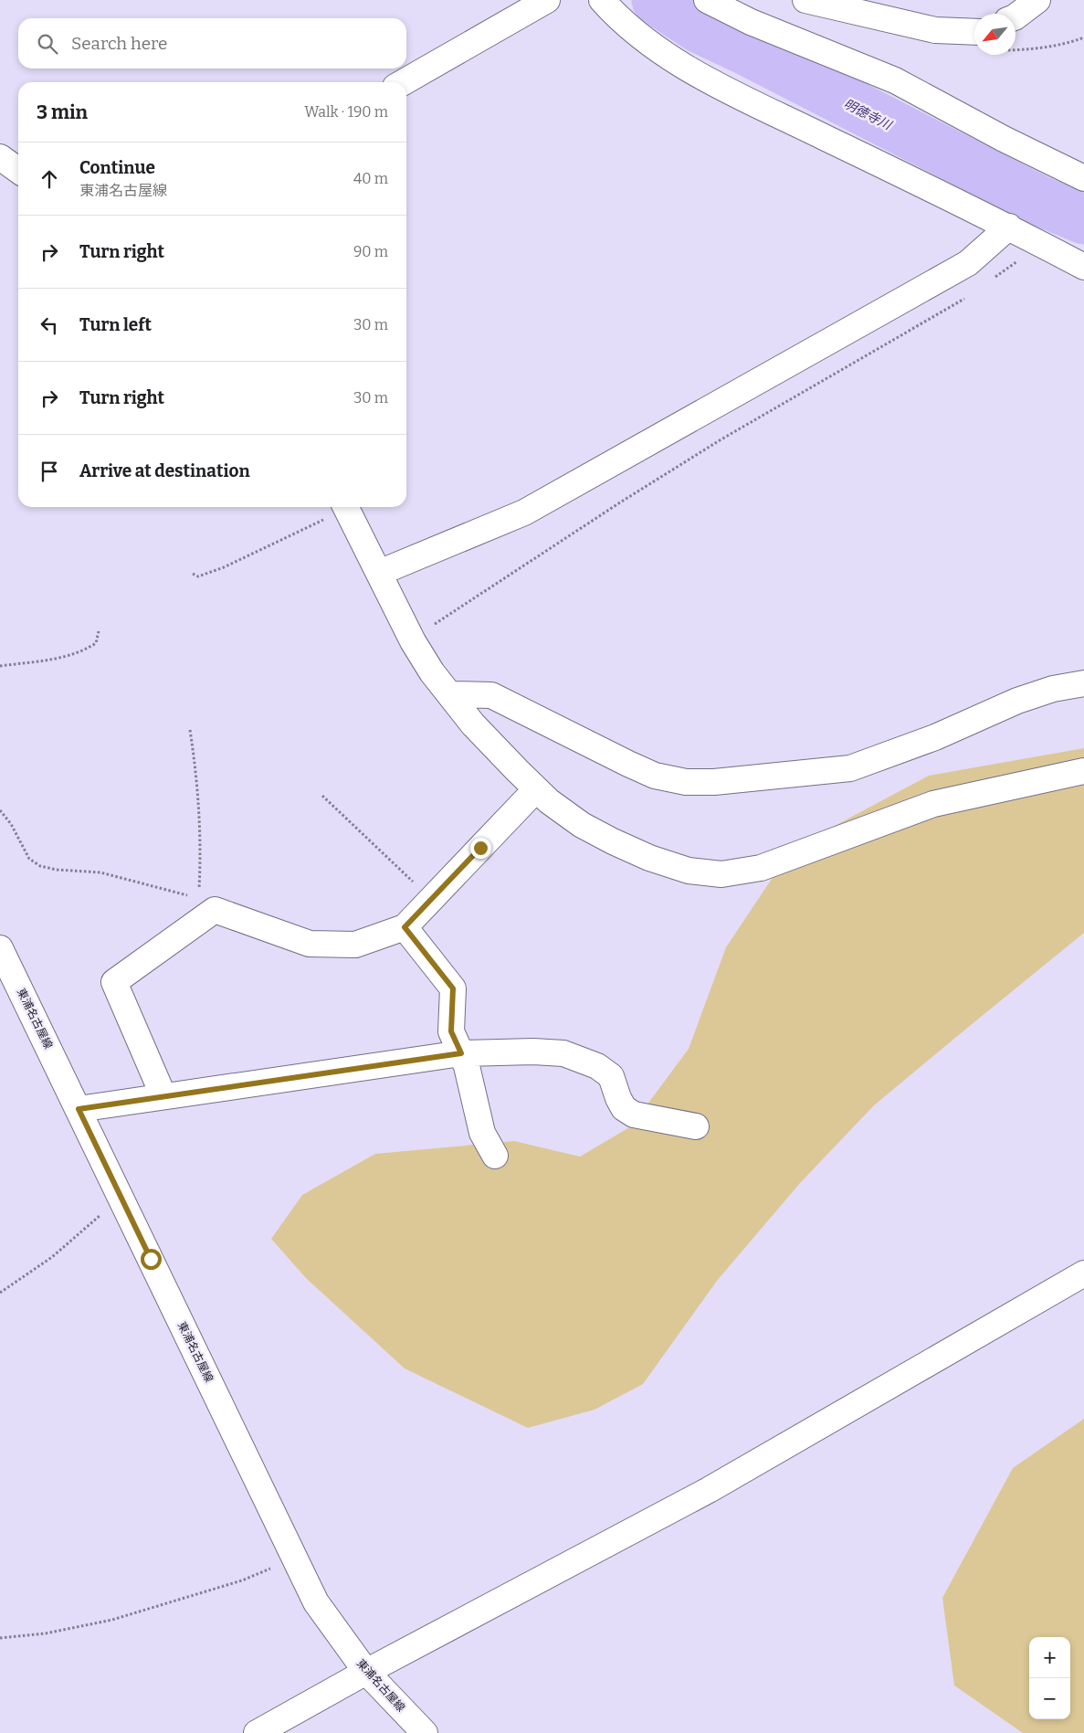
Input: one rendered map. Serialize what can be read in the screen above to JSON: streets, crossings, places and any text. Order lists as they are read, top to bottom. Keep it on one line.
{"streets":{"street":["東浦名古屋線"]},"water":["明徳寺川"],"north":"bottom left","page":{"search":"Search here","heading":["3 min","Walk · 190 m"],"list":[["Continue","東浦名古屋線","40 m"],["Turn right","90 m"],["Turn left","30 m"],["Turn right","30 m"],"Arrive at destination"],"map_buttons":["+","−"]}}
